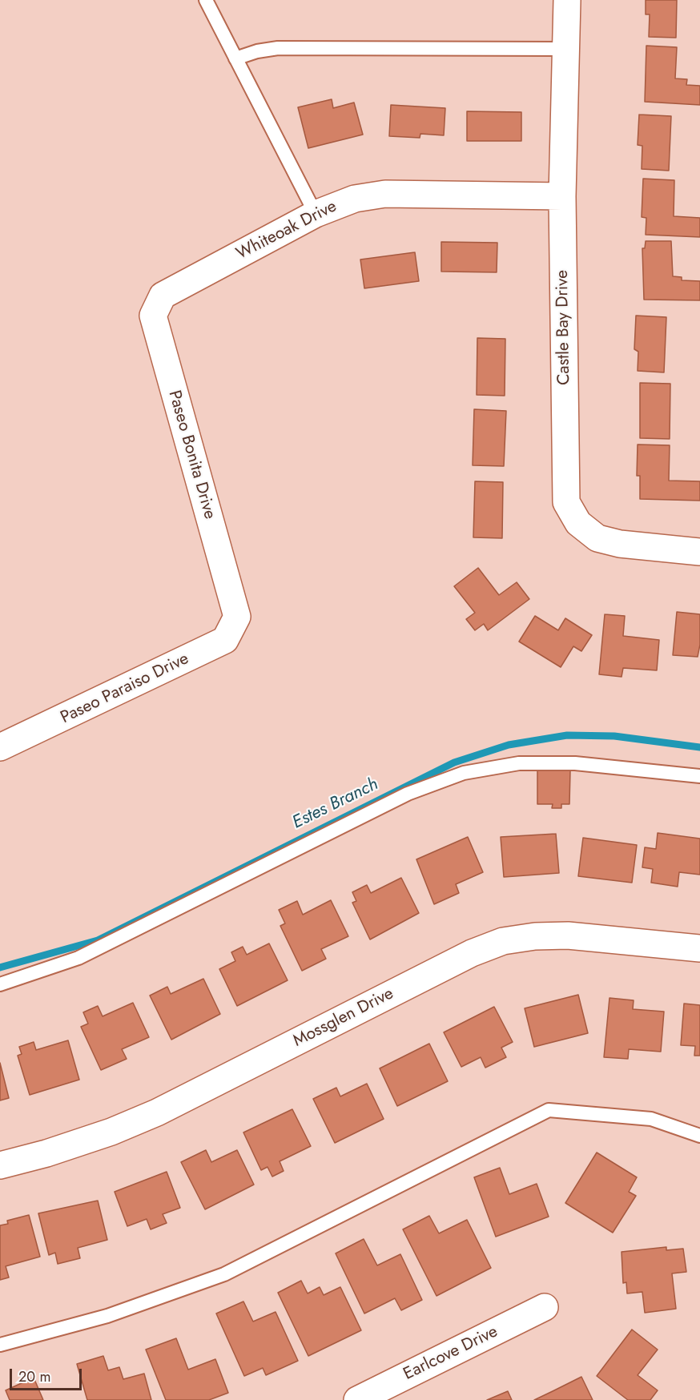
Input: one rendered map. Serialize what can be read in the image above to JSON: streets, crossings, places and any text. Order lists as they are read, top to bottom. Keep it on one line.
{"streets":{"street":["Whiteoak Drive","Castle Bay Drive","Paseo Bonita Drive","Paseo Paraiso Drive","Mossglen Drive","Earlcove Drive"]},"crossings":[["Whiteoak Drive","Castle Bay Drive"],["Whiteoak Drive","Paseo Bonita Drive"],["Paseo Bonita Drive","Paseo Paraiso Drive"]],"water":["Estes Branch"],"scale_bar":"20 m"}
